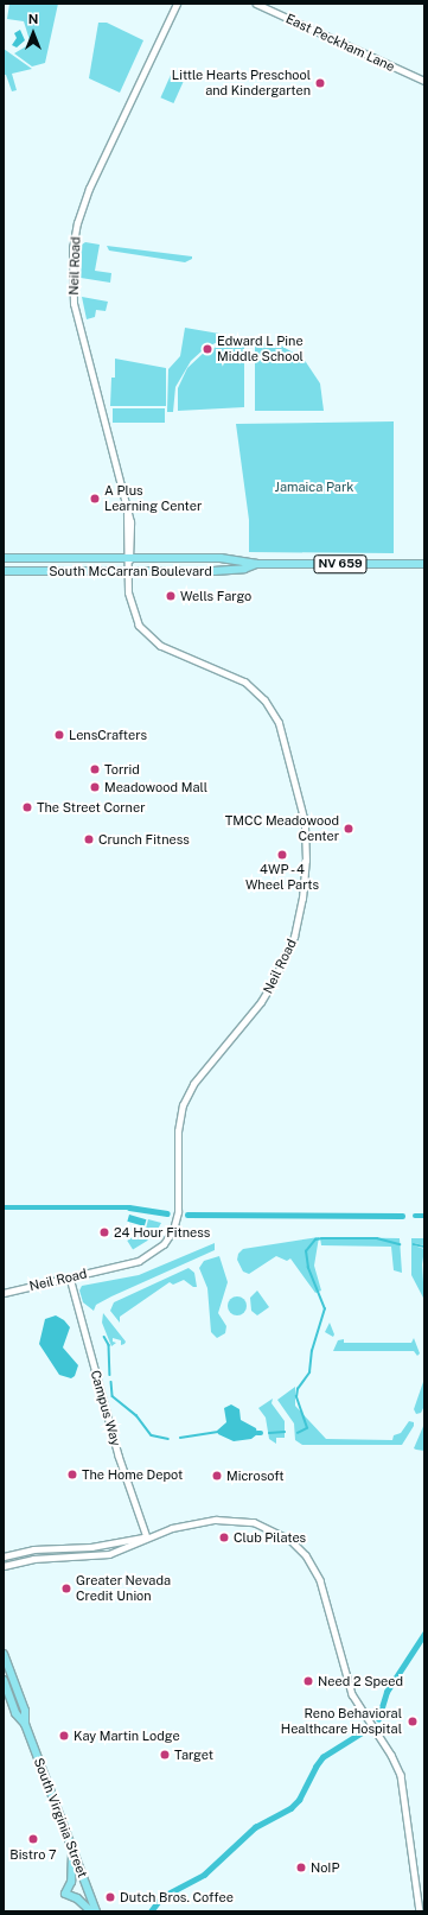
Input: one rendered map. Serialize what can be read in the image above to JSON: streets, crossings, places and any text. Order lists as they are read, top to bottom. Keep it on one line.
{"streets":{"main road":["NV 659","South McCarran Boulevard","South Virginia Street"],"street":["East Peckham Lane","Neil Road","Campus Way"]},"crossings":[["Neil Road","South McCarran Boulevard"],["Neil Road","Campus Way"]],"parks":["Jamaica Park"],"places":["Little Hearts Preschool and Kindergarten","Edward L Pine Middle School","A Plus Learning Center","Wells Fargo","LensCrafters","Torrid","Meadowood Mall","The Street Corner","TMCC Meadowood Center","Crunch Fitness","4WP - 4 Wheel Parts","24 Hour Fitness","The Home Depot","Microsoft","Club Pilates","Greater Nevada Credit Union","Need 2 Speed","Reno Behavioral Healthcare Hospital","Kay Martin Lodge","Target","Bistro 7","NoIP","Dutch Bros. Coffee"],"north":"top"}
